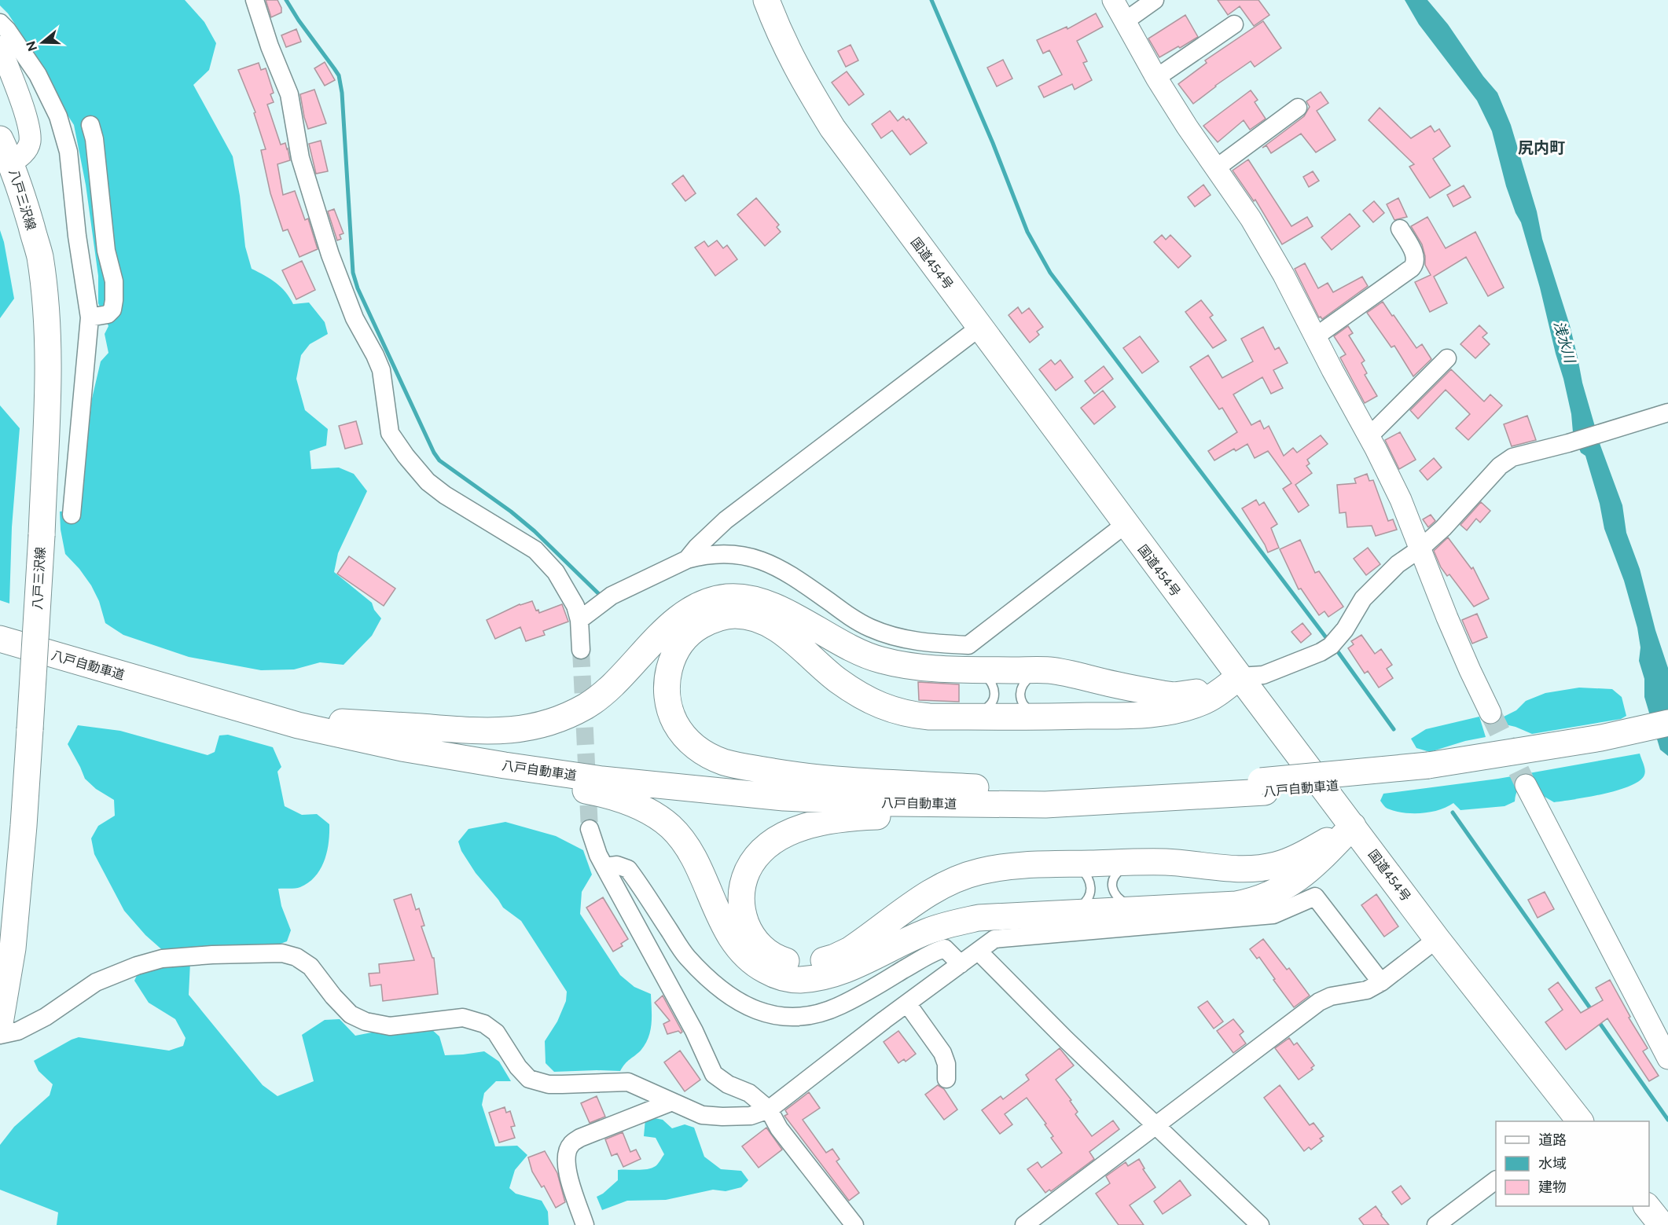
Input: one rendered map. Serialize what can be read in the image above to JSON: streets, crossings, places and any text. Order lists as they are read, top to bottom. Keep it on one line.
{"streets":{"main road":["八戸三沢線","国道454号","八戸自動車道"]},"districts":["尻内町"],"water":["浅水川"],"legend":["道路","水域","建物"],"north":"left"}
